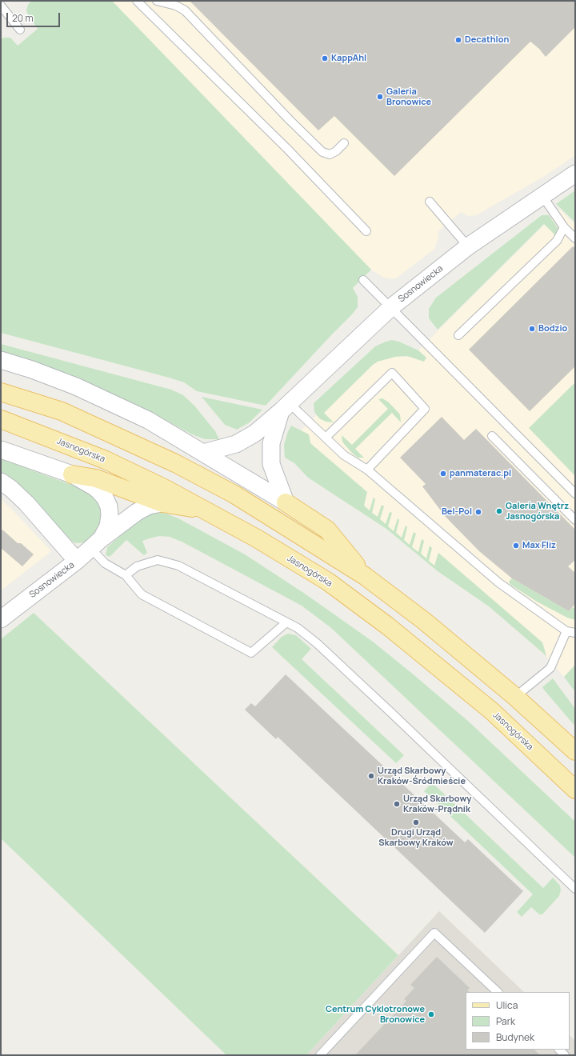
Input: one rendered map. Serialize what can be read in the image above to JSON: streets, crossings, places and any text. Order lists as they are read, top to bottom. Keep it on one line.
{"streets":{"main road":["Jasnogórska"],"street":["Sosnowiecka"]},"places":["Decathlon","KappAhl","Galeria Bronowice","Bodzio","panmaterac.pl","Galeria Wnętrz Jasnogórska","Bel-Pol","Max Fliz","Urząd Skarbowy Kraków-Śródmieście","Urząd Skarbowy Kraków-Prądnik","Drugi Urząd Skarbowy Kraków","Centrum Cyklotronowe Bronowice"],"legend":["Ulica","Park","Budynek"],"scale_bar":"20 m"}
